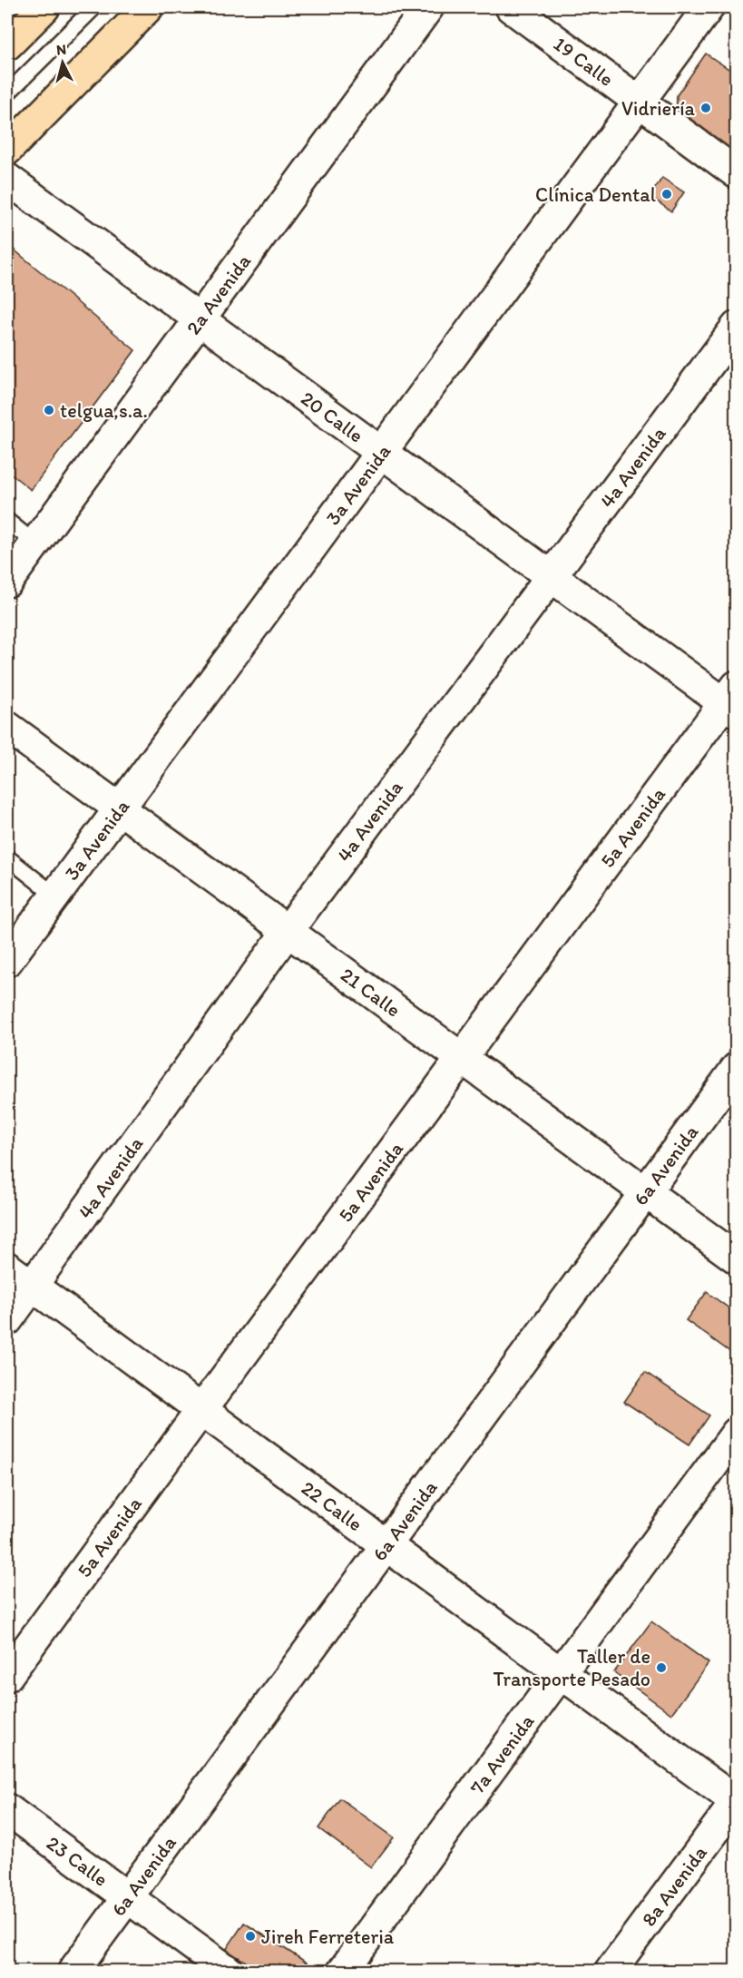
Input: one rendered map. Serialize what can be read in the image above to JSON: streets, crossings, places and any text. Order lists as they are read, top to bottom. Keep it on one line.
{"streets":{"street":["19 Calle","2a Avenida","20 Calle","4a Avenida","3a Avenida","5a Avenida","21 Calle","6a Avenida","22 Calle","7a Avenida","23 Calle","8a Avenida"]},"crossings":[["19 Calle","3a Avenida"],["2a Avenida","20 Calle"],["20 Calle","4a Avenida"],["20 Calle","3a Avenida"],["20 Calle","5a Avenida"],["4a Avenida","21 Calle"],["4a Avenida","22 Calle"],["3a Avenida","21 Calle"],["5a Avenida","21 Calle"],["5a Avenida","22 Calle"],["21 Calle","6a Avenida"],["6a Avenida","22 Calle"],["6a Avenida","23 Calle"],["22 Calle","7a Avenida"],["22 Calle","8a Avenida"]],"places":["Vidriería","Clínica Dental","telgua,s.a.","Taller de Transporte Pesado","Jireh Ferreteria"],"north":"top"}
